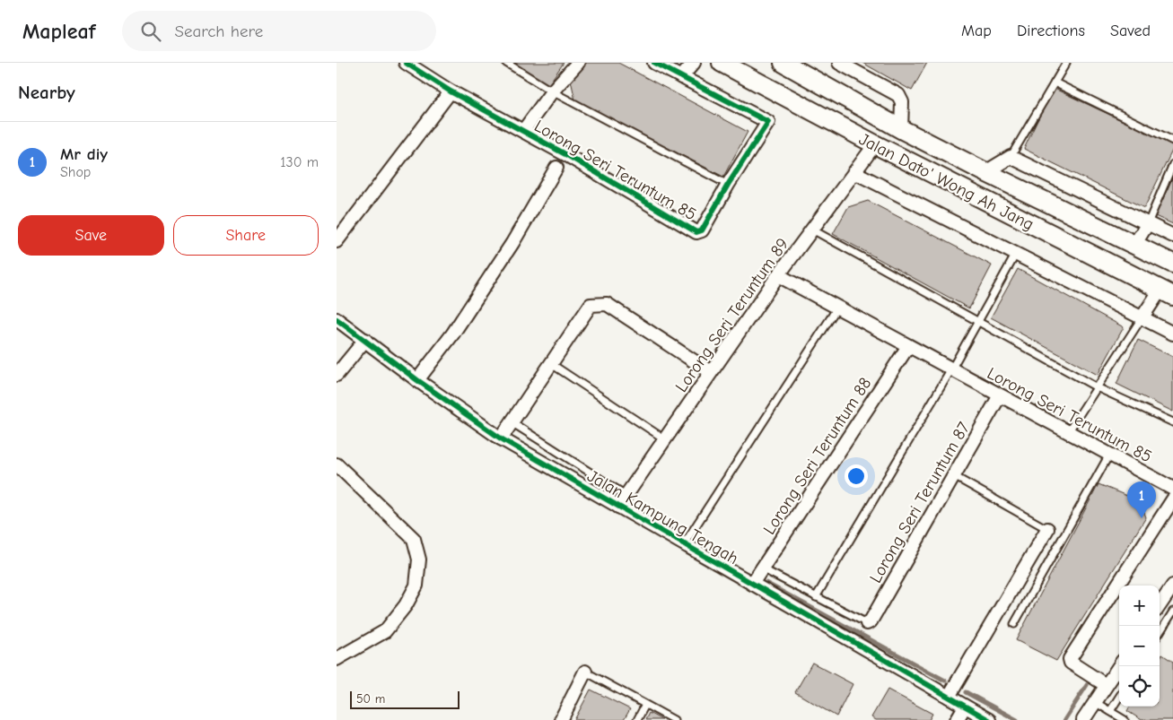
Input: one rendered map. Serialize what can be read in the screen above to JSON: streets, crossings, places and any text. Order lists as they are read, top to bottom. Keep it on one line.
{"streets":{"main road":["Jalan Dato' Wong Ah Jang"],"street":["Lorong Seri Teruntum 85","Lorong Seri Teruntum 89","Lorong Seri Teruntum 88","Lorong Seri Teruntum 87","Jalan Kampung Tengah"]},"crossings":[["Lorong Seri Teruntum 85","Lorong Seri Teruntum 89"],["Lorong Seri Teruntum 85","Lorong Seri Teruntum 88"],["Lorong Seri Teruntum 85","Lorong Seri Teruntum 87"],["Jalan Dato' Wong Ah Jang","Lorong Seri Teruntum 89"],["Lorong Seri Teruntum 89","Jalan Kampung Tengah"],["Lorong Seri Teruntum 88","Jalan Kampung Tengah"]],"scale_bar":"50 m","page":{"header":"Mapleaf","search":"Search here","nav":["Map","Directions","Saved"],"heading":"Nearby","list":[{"mark":"1","name":"Mr diy","note":"Shop","value":"130 m"}],"buttons":["Save","Share"],"pins":"1","map_buttons":["+","−"],"scale":"50 m"}}
